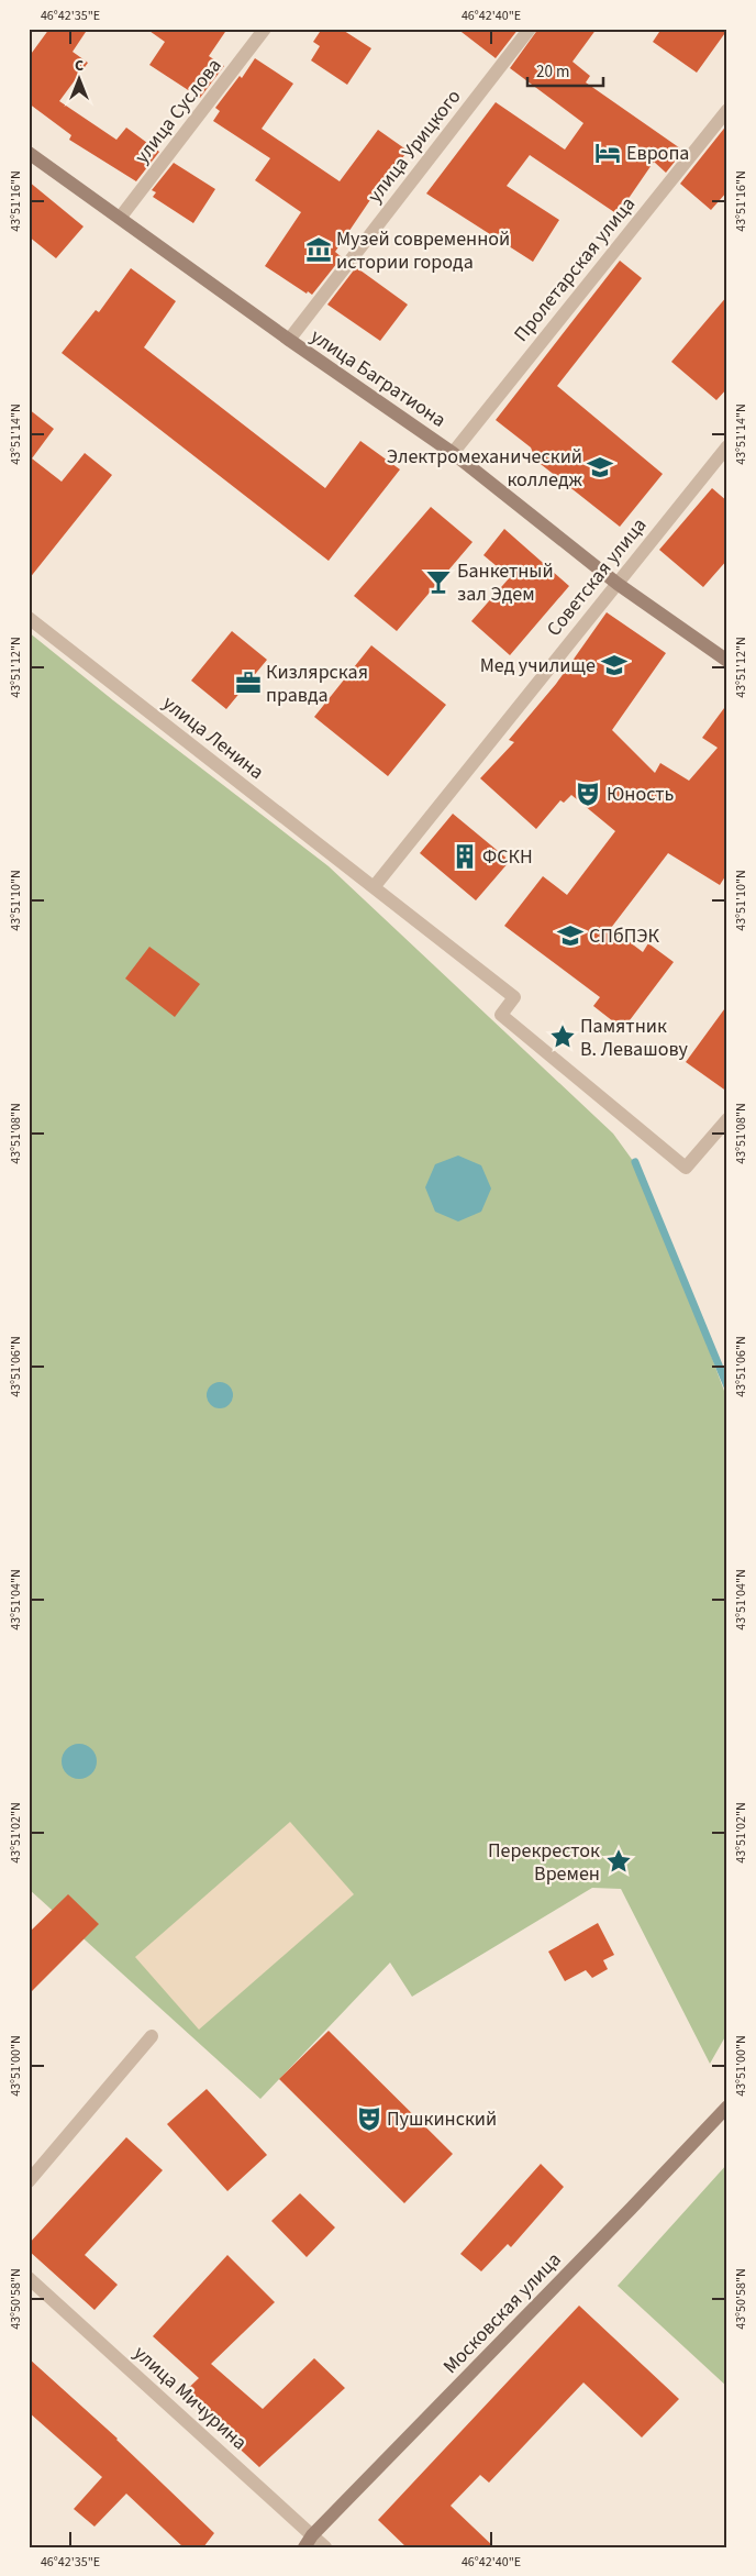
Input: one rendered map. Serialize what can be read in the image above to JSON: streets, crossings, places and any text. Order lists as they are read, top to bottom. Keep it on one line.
{"streets":{"main road":["улица Багратиона","Московская улица"],"street":["улица Суслова","улица Урицкого","Пролетарская улица","Советская улица","улица Ленина","улица Мичурина"]},"crossings":[["улица Суслова","улица Багратиона"],["улица Урицкого","улица Багратиона"],["Пролетарская улица","улица Багратиона"],["улица Багратиона","Советская улица"],["Советская улица","улица Ленина"],["Московская улица","улица Мичурина"]],"places":{"hotel":["Европа"],"museum":["Музей современной истории города"],"school or university":["Электромеханический колледж","Мед училище","СПбПЭК"],"bar":["Банкетный зал Эдем"],"office":["Кизлярская правда"],"theatre":["Юность","Пушкинский"],"building":["ФСКН"],"place":["Памятник В. Левашову","Перекресток Времен"]},"scale_bar":"20 m","north":"top","coordinates":["46°42'35\"E","46°42'40\"E","43°51'16\"N","43°51'14\"N","43°51'12\"N","43°51'10\"N","43°51'08\"N","43°51'06\"N","43°51'04\"N","43°51'02\"N","43°51'00\"N","43°50'58\"N"]}
